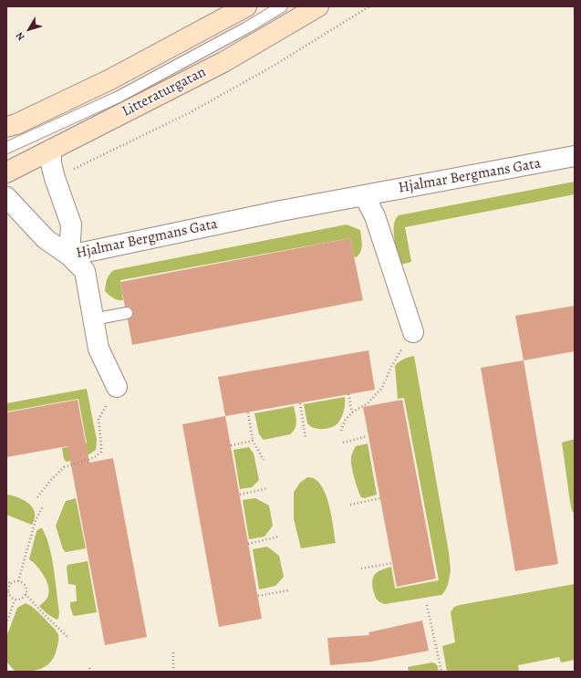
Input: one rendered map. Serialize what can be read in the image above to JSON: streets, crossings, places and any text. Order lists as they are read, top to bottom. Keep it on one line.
{"streets":{"street":["Litteraturgatan","Hjalmar Bergmans Gata"]},"north":"bottom left"}
